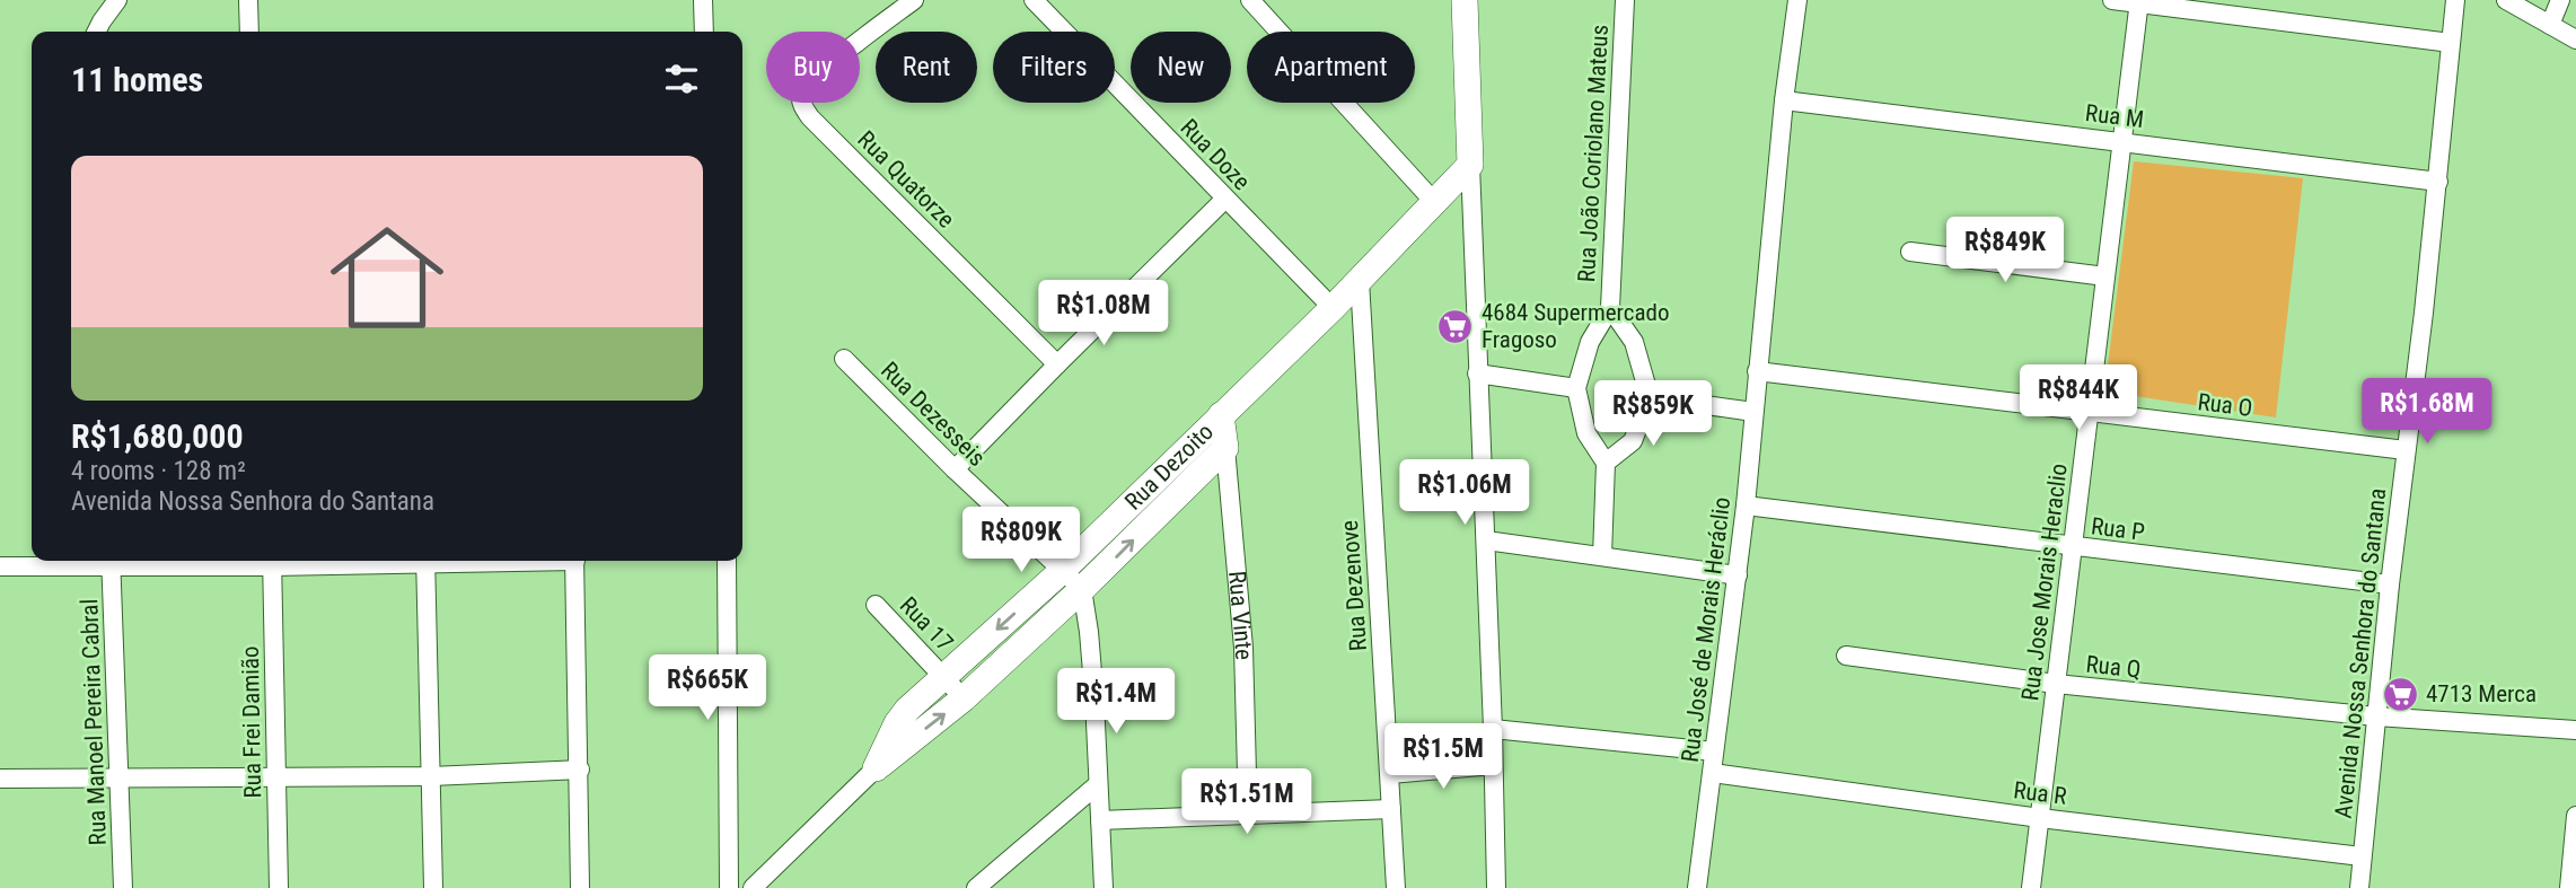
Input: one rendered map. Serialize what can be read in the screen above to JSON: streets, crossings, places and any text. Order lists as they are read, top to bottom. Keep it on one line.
{"streets":{"street":["Rua M","Rua João Coriolano Mateus","Rua Doze","Rua Quatorze","Rua O","Rua Dezesseis","Rua Dezoito","Rua P","Rua Jose Morais Heraclio","Rua Dezenove","Rua Vinte","Rua 17","Rua José de Morais Heráclio","Avenida Nossa Senhora do Santana","Rua Q","Rua Manoel Pereira Cabral","Rua Frei Damião","Rua R"]},"crossings":[["Rua M","Rua Jose Morais Heraclio"],["Rua M","Rua José de Morais Heráclio"],["Rua M","Avenida Nossa Senhora do Santana"],["Rua Doze","Rua Dezoito"],["Rua O","Rua Jose Morais Heraclio"],["Rua O","Rua José de Morais Heráclio"],["Rua O","Avenida Nossa Senhora do Santana"],["Rua Dezesseis","Rua Dezoito"],["Rua Dezoito","Rua Dezenove"],["Rua Dezoito","Rua Vinte"],["Rua Dezoito","Rua 17"],["Rua P","Rua Jose Morais Heraclio"],["Rua P","Rua José de Morais Heráclio"],["Rua P","Avenida Nossa Senhora do Santana"],["Rua Jose Morais Heraclio","Rua Q"],["Rua Jose Morais Heraclio","Rua R"],["Rua José de Morais Heráclio","Rua R"],["Avenida Nossa Senhora do Santana","Rua Q"],["Avenida Nossa Senhora do Santana","Rua R"]],"places":{"supermarket":["4684 Supermercado Fragoso","4713 Merca"]},"page":{"chip":["Buy","Rent","Filters","New","Apartment"],"heading":"11 homes","list":[{"name":"R$1,680,000","note":"4 rooms · 128 m² · Avenida Nossa Senhora do Santana"}],"price":["R$849K","R$1.08M","R$844K","R$1.68M","R$859K","R$1.06M","R$809K","R$665K","R$1.4M","R$1.5M","R$1.51M"]}}
